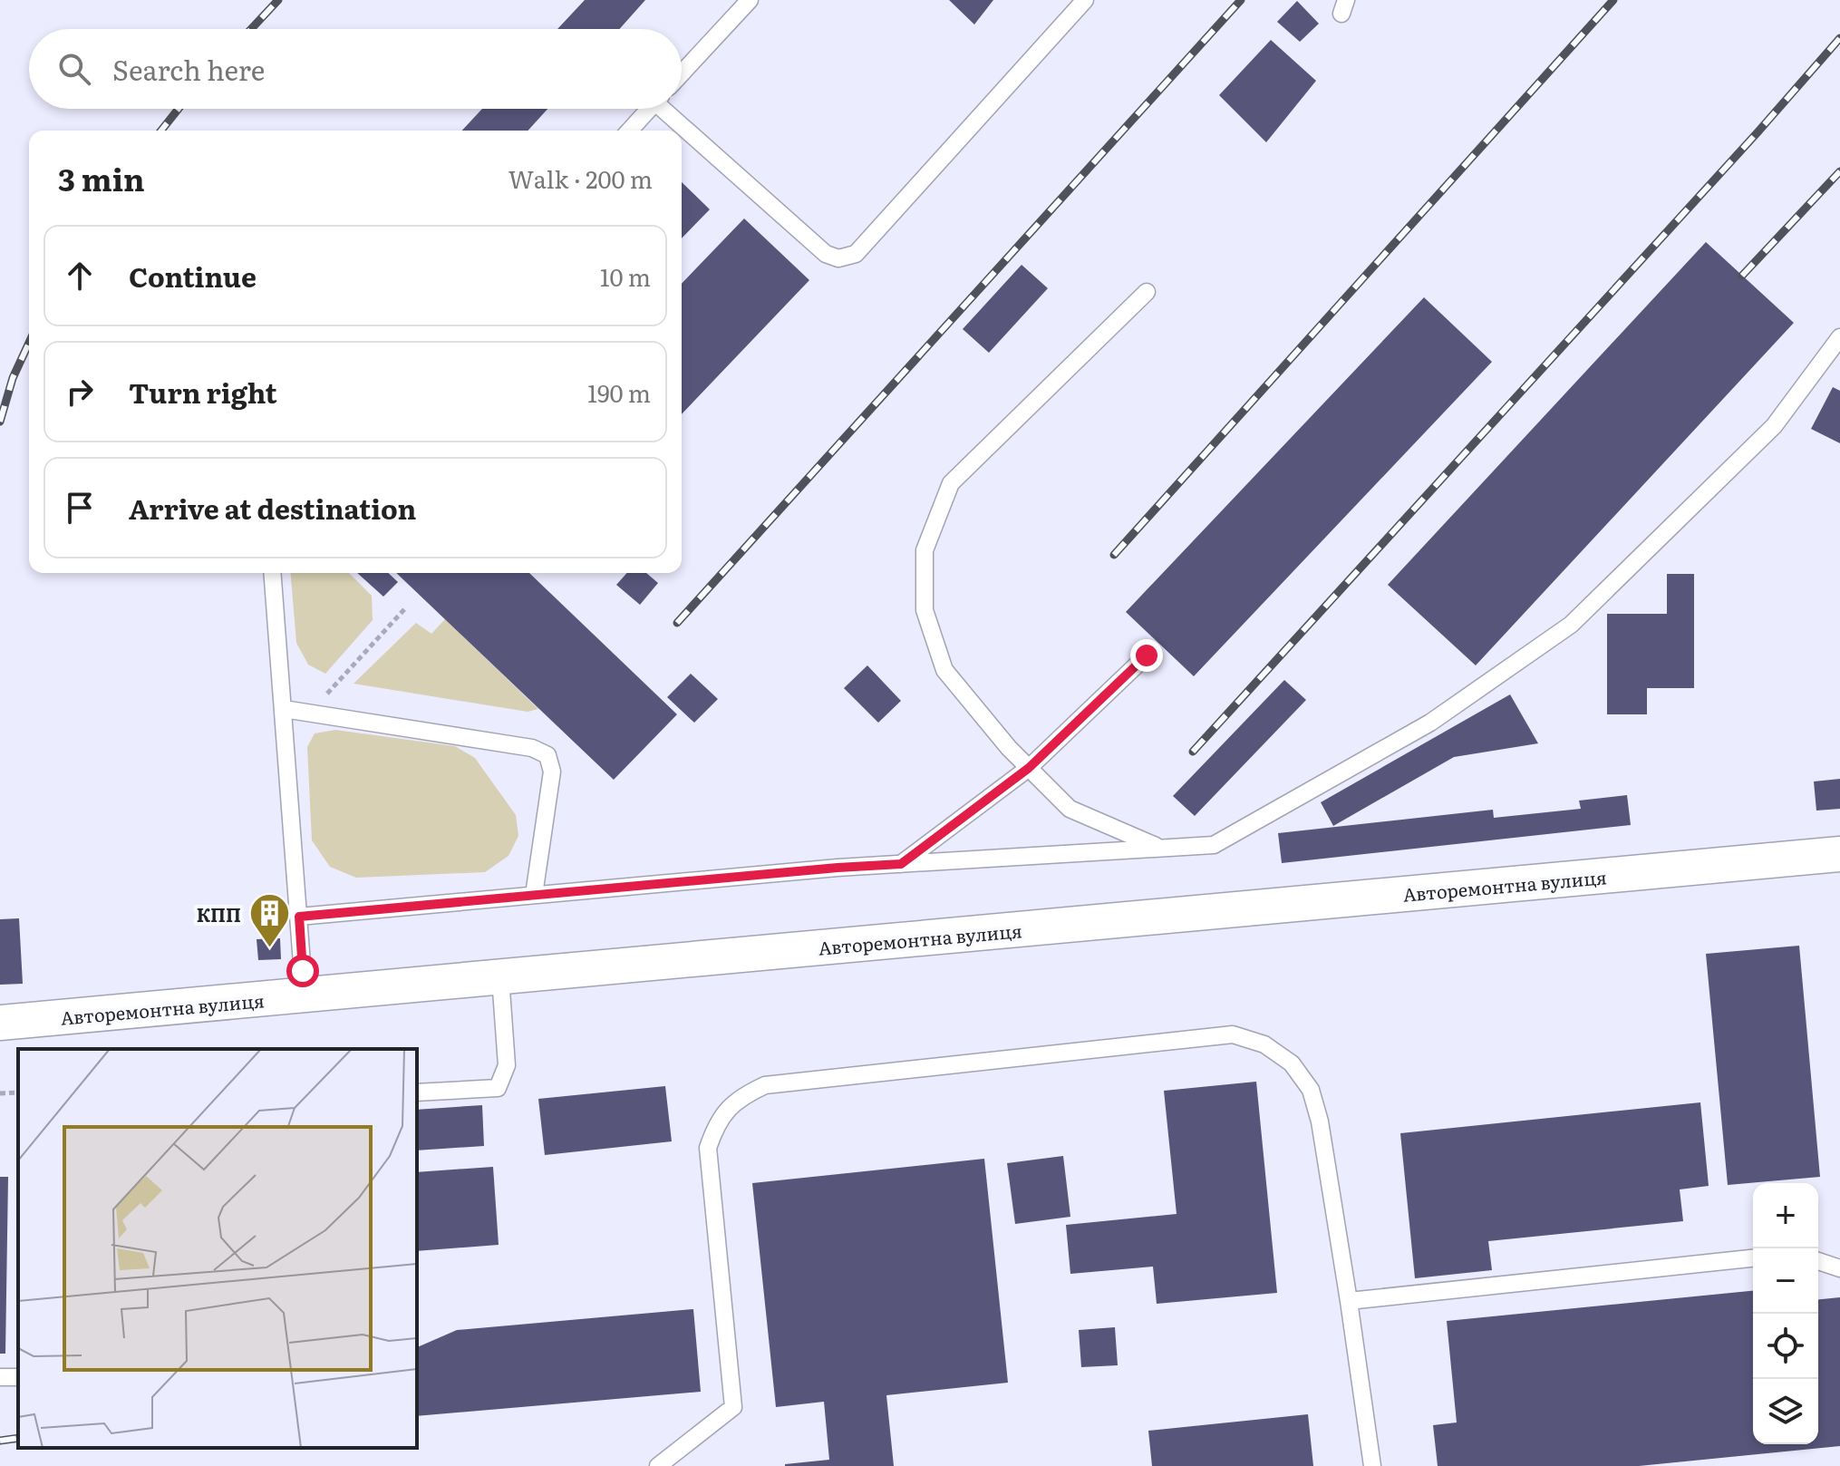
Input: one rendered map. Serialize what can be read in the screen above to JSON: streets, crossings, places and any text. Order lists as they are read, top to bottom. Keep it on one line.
{"streets":{"street":["Авторемонтна вулиця"]},"places":{"building":["КПП"]},"page":{"search":"Search here","heading":["3 min","Walk · 200 m"],"list":[["Continue","10 m"],["Turn right","190 m"],"Arrive at destination"],"map_buttons":["+","−"]}}
